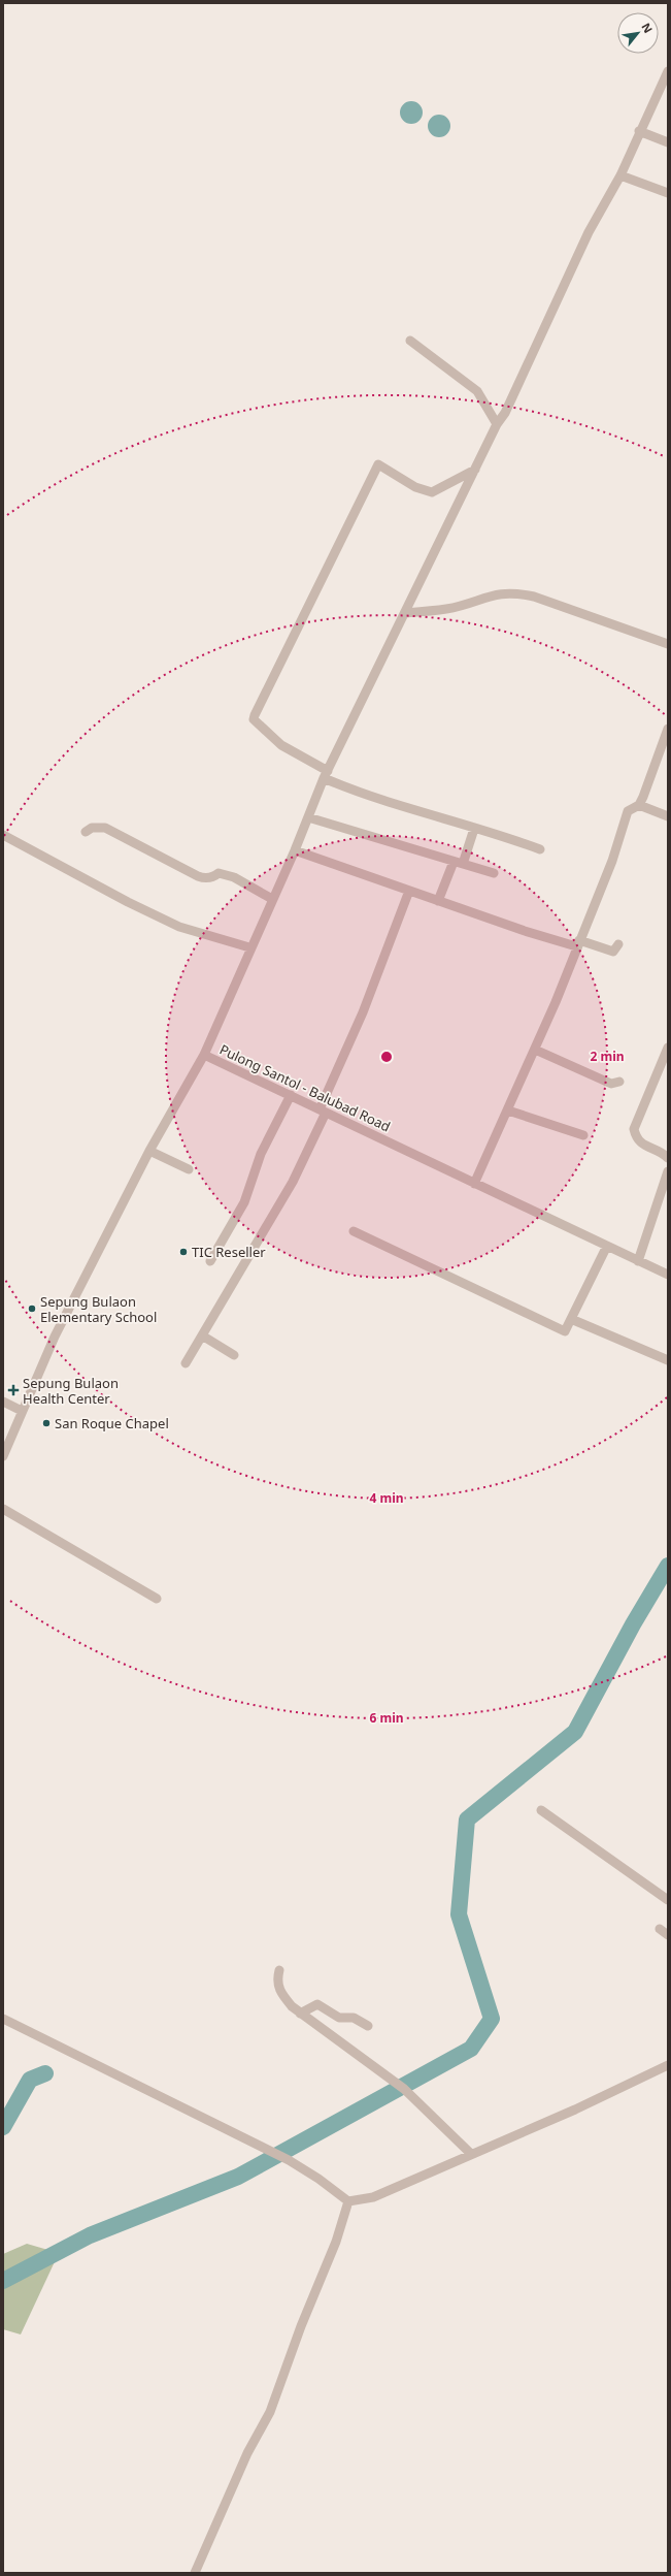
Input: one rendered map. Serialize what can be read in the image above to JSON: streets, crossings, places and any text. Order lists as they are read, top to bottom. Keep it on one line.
{"streets":{"street":["Pulong Santol - Balubad Road"]},"places":{"other":["TIC Reseller","Sepung Bulaon Elementary School","San Roque Chapel"],"health":["Sepung Bulaon Health Center"]},"north":"top right","rings":["2 min","4 min","6 min"]}
